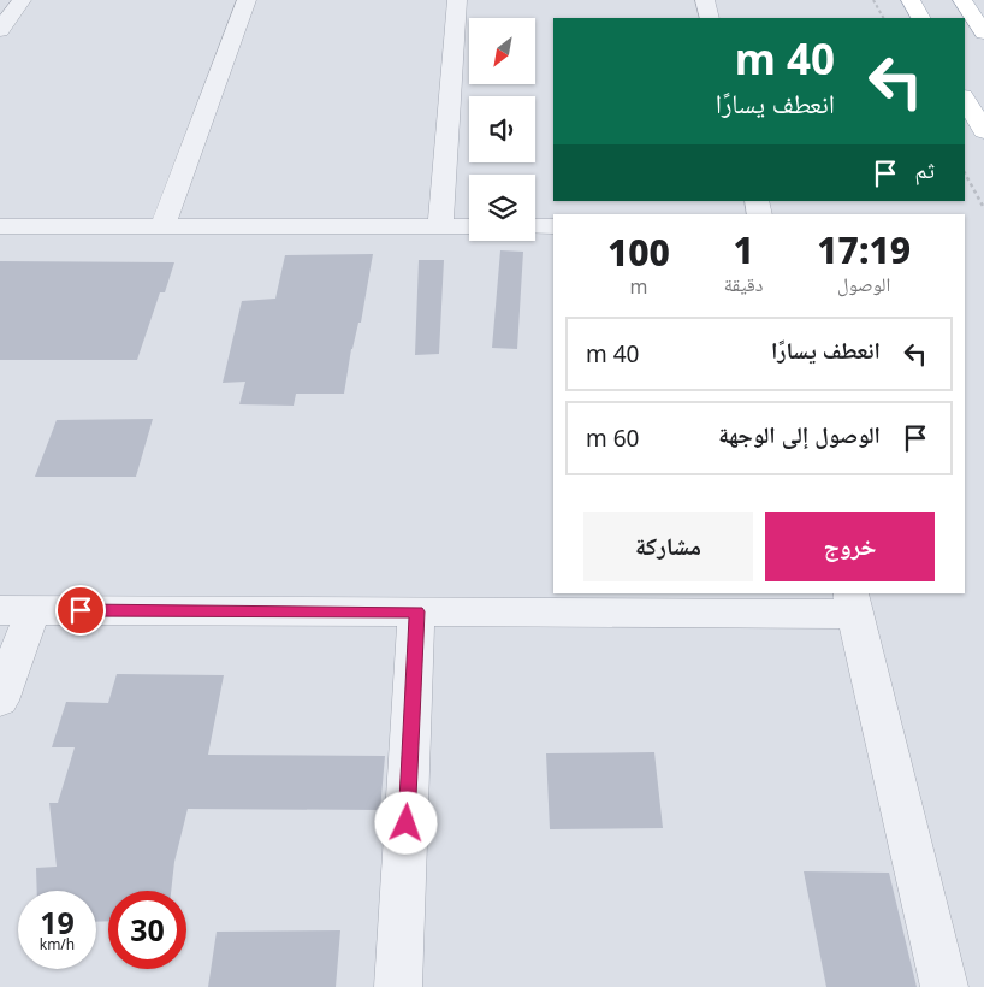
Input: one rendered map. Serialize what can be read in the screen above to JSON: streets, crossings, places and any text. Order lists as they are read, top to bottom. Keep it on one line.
{"north":"bottom left","page":{"turn":["40 m","انعطف يسارًا"],"then":"ثم","eta":["17:19","الوصول","1","دقيقة","100","m"],"list":[{"name":"انعطف يسارًا","value":"40 m"},{"name":"الوصول إلى الوجهة","value":"60 m"}],"buttons":["خروج","مشاركة"],"speed":"19 km/h","limit":"30"}}
